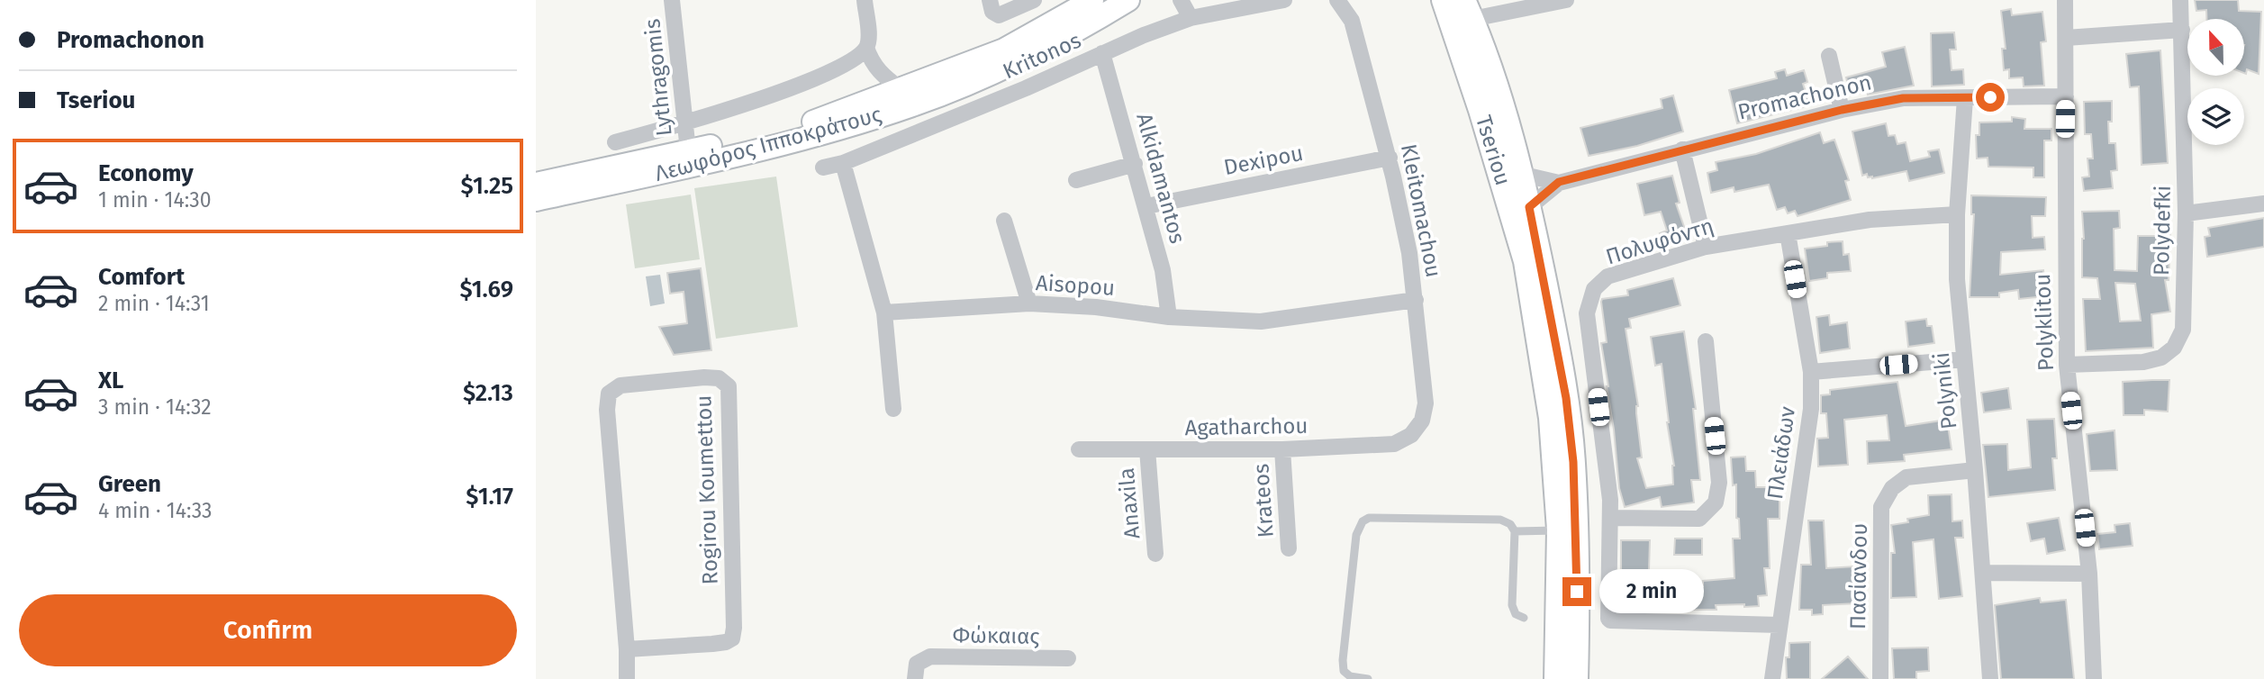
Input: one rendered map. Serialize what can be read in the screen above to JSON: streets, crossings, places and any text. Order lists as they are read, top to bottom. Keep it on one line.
{"streets":{"main road":["Λεωφόρος Ιπποκράτους","Tseriou"],"street":["Kritonos","Lythragomis","Promachonon","Dexipou","Alkidamantos","Kleitomachou","Polydefki","Πολυφόντη","Aisopou","Polyklitou","Polyniki","Agatharchou","Πλειάδων","Rogirou Koumettou","Krateos","Anaxila","Πασίανδου","Φώκαιας"]},"crossings":[["Kritonos","Alkidamantos"],["Lythragomis","Λεωφόρος Ιπποκράτους"],["Promachonon","Tseriou"],["Promachonon","Polyklitou"],["Promachonon","Polyniki"],["Dexipou","Alkidamantos"],["Dexipou","Kleitomachou"],["Alkidamantos","Aisopou"],["Kleitomachou","Aisopou"],["Kleitomachou","Agatharchou"],["Polydefki","Polyklitou"],["Πολυφόντη","Polyniki"],["Πολυφόντη","Πλειάδων"],["Polyniki","Πασίανδου"],["Agatharchou","Krateos"],["Agatharchou","Anaxila"]],"north":"top","page":{"banner":["Promachonon","Tseriou"],"list":[{"name":"Economy","note":"1 min · 14:30","value":"$1.25"},{"name":"Comfort","note":"2 min · 14:31","value":"$1.69"},{"name":"XL","note":"3 min · 14:32","value":"$2.13"},{"name":"Green","note":"4 min · 14:33","value":"$1.17"}],"bubble":"2 min","buttons":"Confirm"}}
